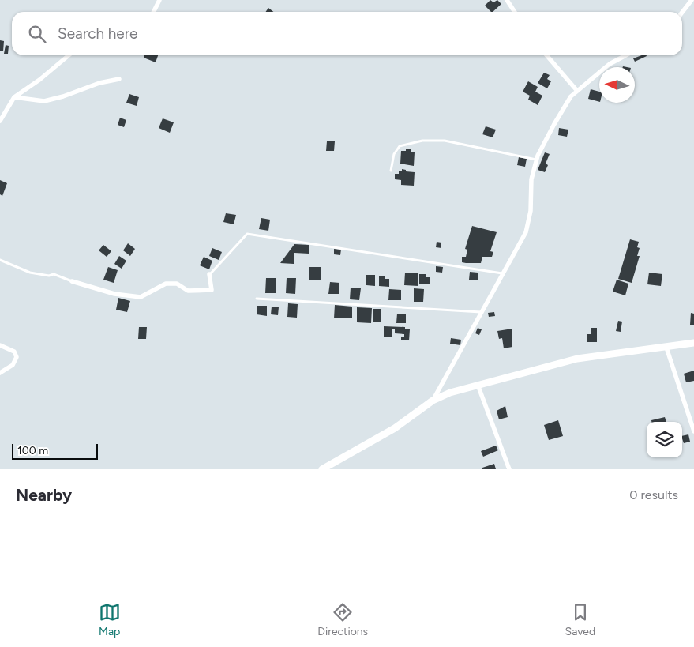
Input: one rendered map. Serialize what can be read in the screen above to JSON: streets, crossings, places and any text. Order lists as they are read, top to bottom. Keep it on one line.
{"scale_bar":"100 m","north":"left","page":{"search":"Search here","scale":"100 m","heading":["Nearby","0 results"],"nav":["Map","Directions","Saved"]}}
